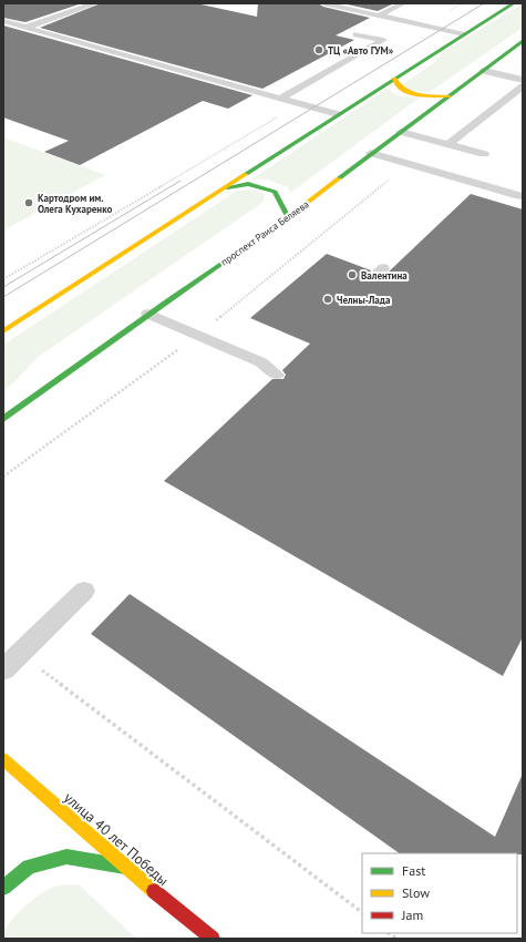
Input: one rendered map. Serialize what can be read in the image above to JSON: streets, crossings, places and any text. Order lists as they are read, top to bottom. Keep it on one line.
{"streets":{"street":["проспект Раиса Беляева","улица 40 лет Победы"]},"places":["ТЦ «Авто ГУМ»","Картодром им. Олега Кухаренко","Валентина","Челны-Лада"],"legend":["Fast","Slow","Jam"]}
